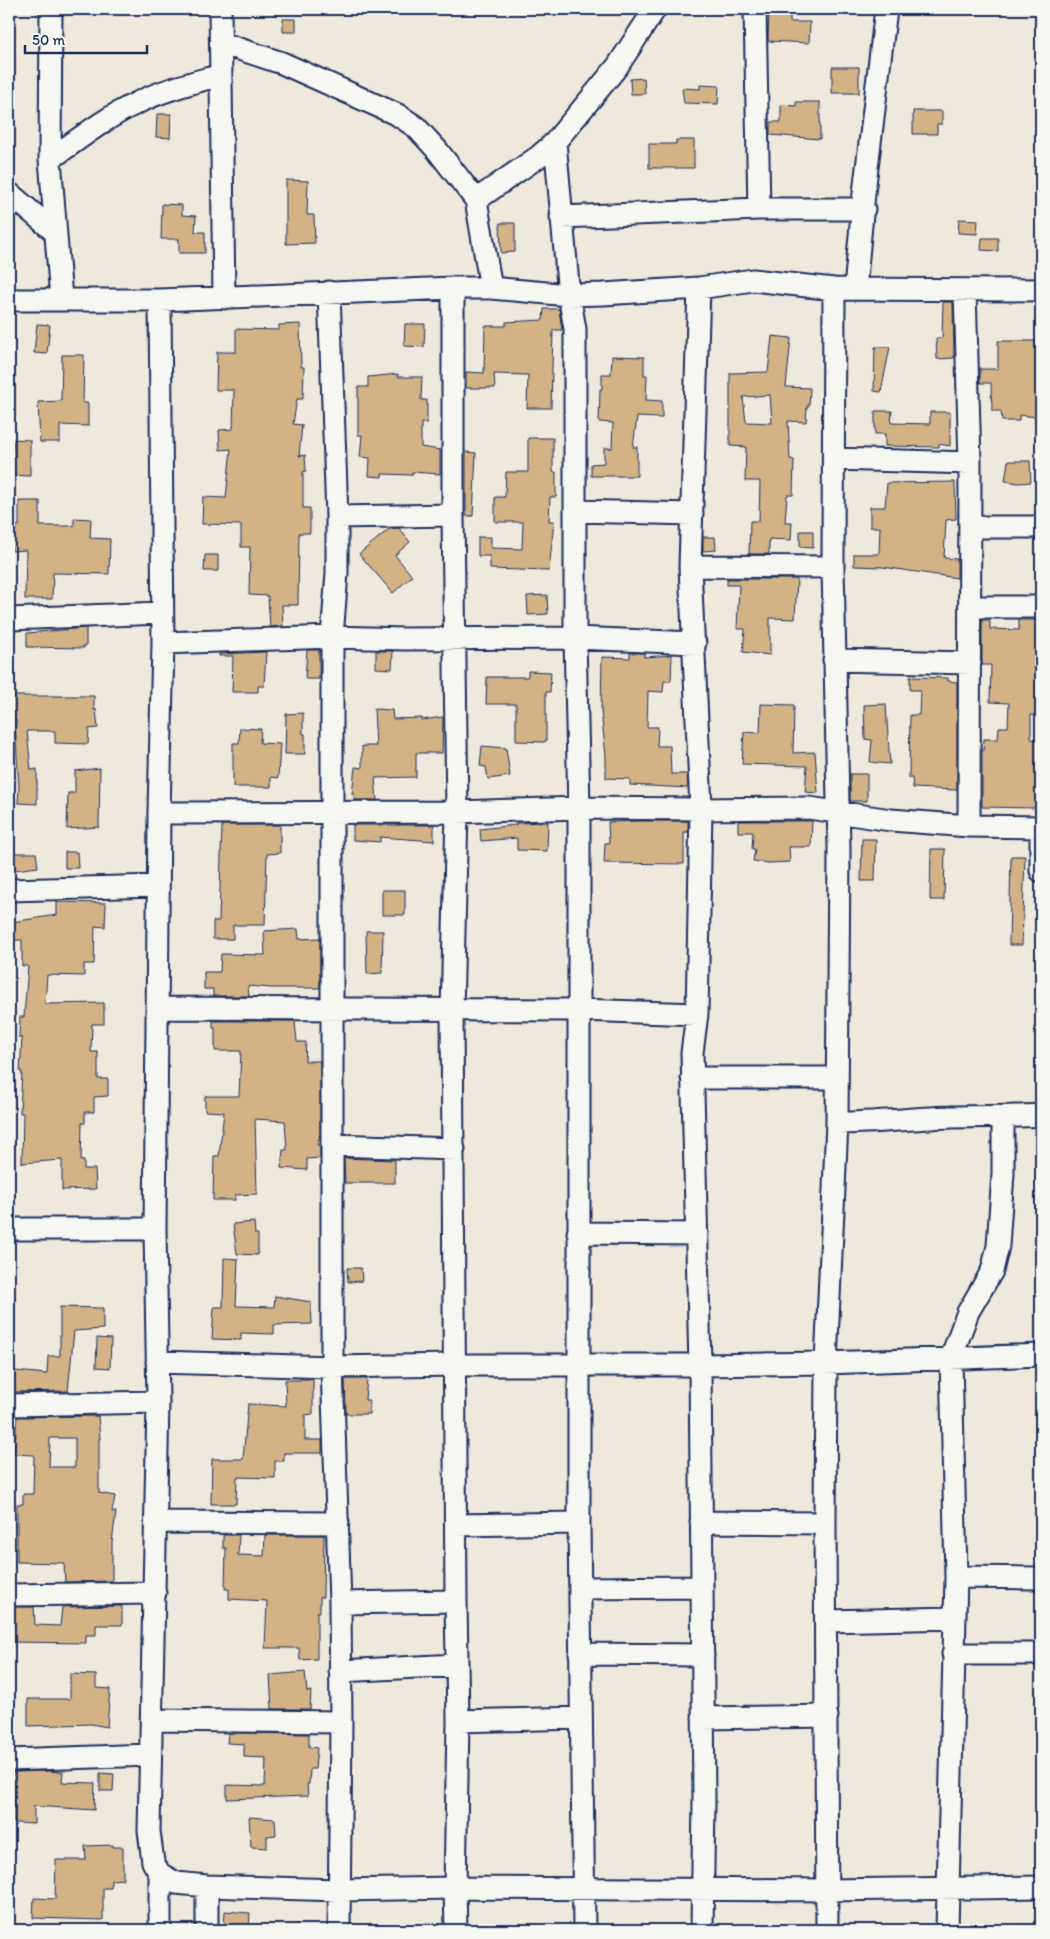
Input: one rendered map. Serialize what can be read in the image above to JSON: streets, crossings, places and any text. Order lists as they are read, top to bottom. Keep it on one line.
{"scale_bar":"50 m"}
